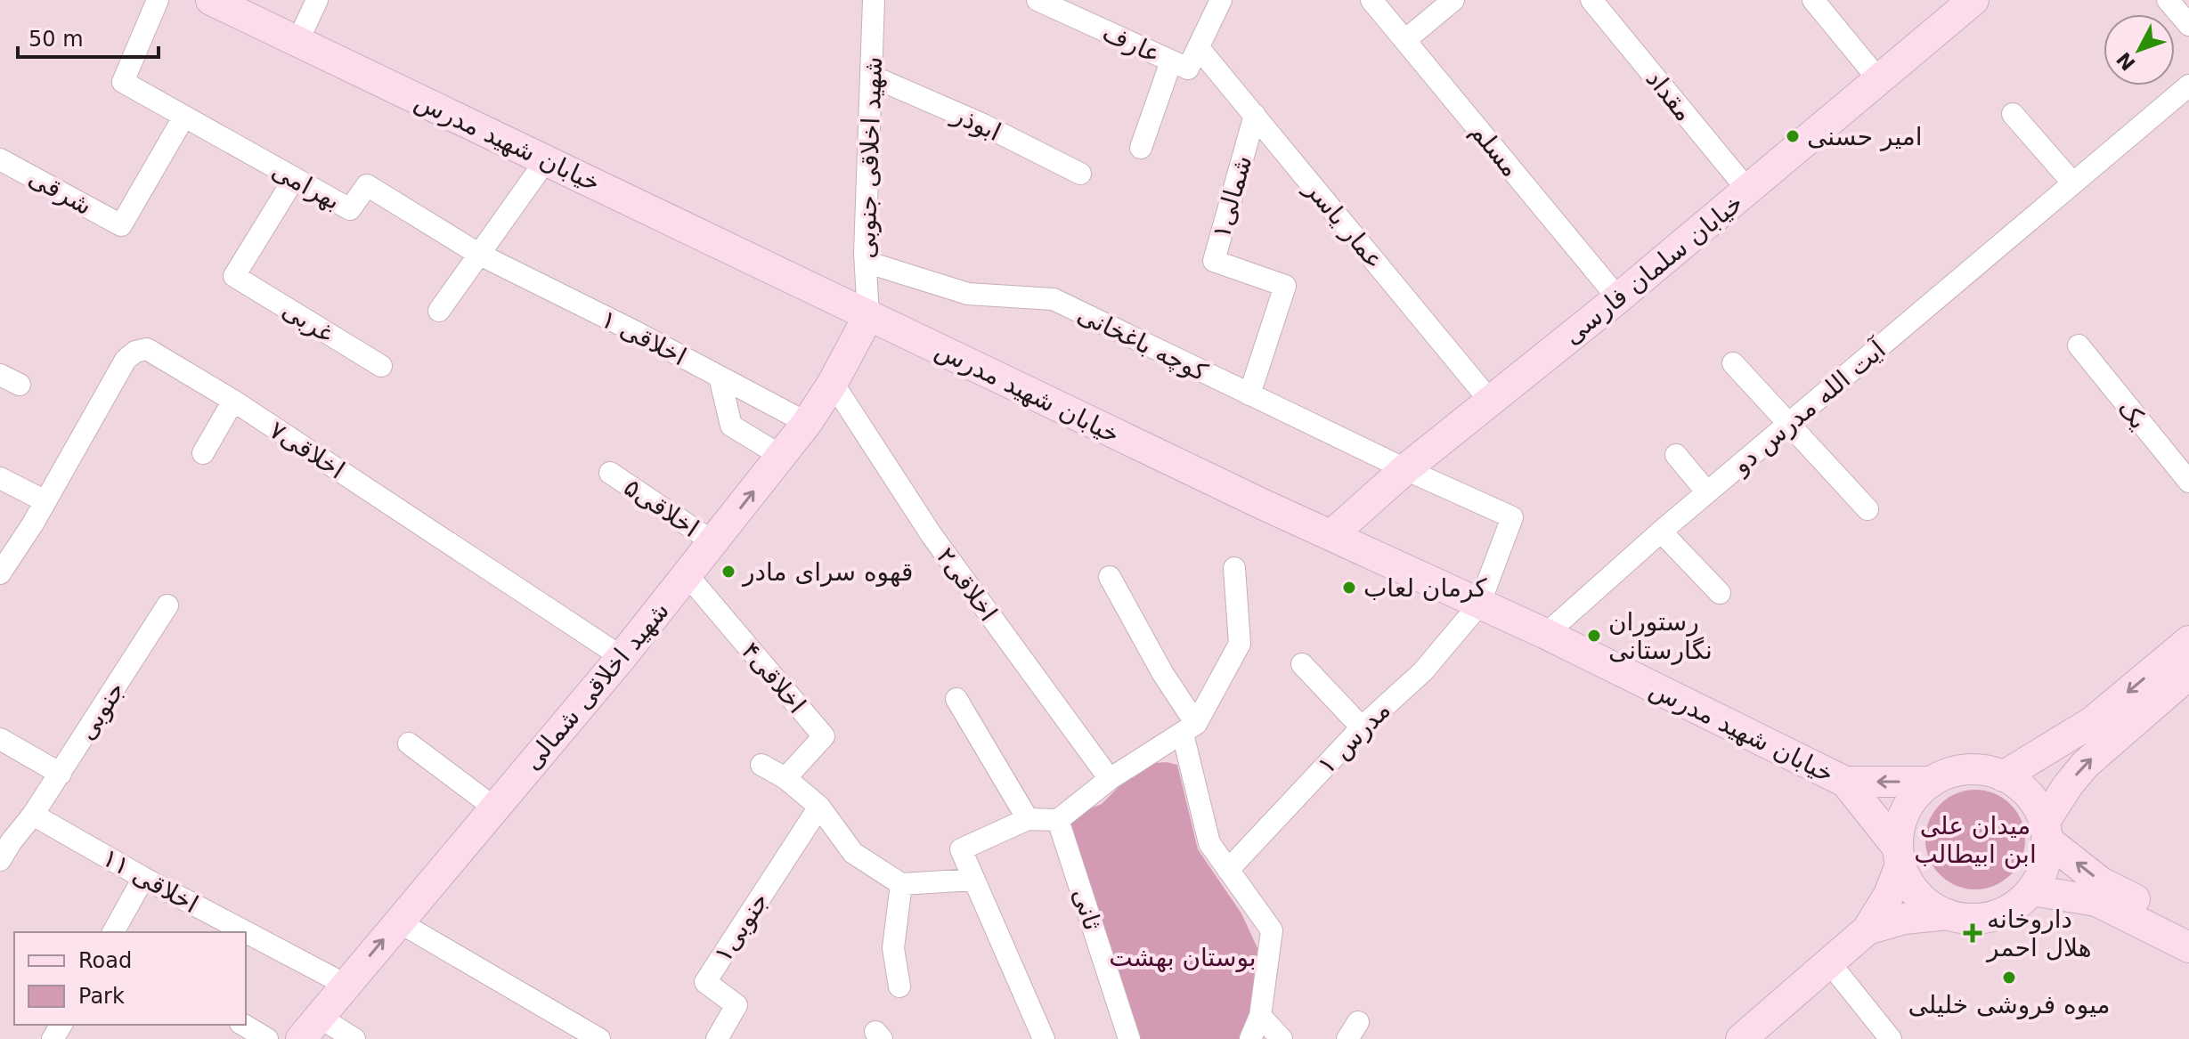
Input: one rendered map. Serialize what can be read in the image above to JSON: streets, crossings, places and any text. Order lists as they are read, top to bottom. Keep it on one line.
{"streets":{"main road":["خیابان شهید مدرس","خیابان سلمان فارسی","شهید اخلاقی شمالی"],"street":["عارف","مقداد","ابوذر","مسلم","شهید اخلاقی جنوبی","بهرامی","شرقی","شمالی۱","عمار یاسر","غربی","اخلاقی ۱","کوچه باغخانی","آیت الله مدرس دو","یک","اخلاقی۷","اخلاقی۵","اخلاقی۲","اخلاقی۴","جنوبی","مدرس ۱","اخلاقی ۱۱","ثانی","جنوبی۱"]},"crossings":[["مقداد","خیابان سلمان فارسی"],["ابوذر","شهید اخلاقی جنوبی"],["خیابان شهید مدرس","شهید اخلاقی جنوبی"],["خیابان شهید مدرس","خیابان سلمان فارسی"],["خیابان شهید مدرس","آیت الله مدرس دو"],["خیابان شهید مدرس","شهید اخلاقی شمالی"],["خیابان شهید مدرس","مدرس ۱"],["مسلم","خیابان سلمان فارسی"],["شهید اخلاقی جنوبی","کوچه باغخانی"],["شهید اخلاقی جنوبی","شهید اخلاقی شمالی"],["بهرامی","شرقی"],["بهرامی","غربی"],["بهرامی","اخلاقی ۱"],["شمالی۱","عمار یاسر"],["شمالی۱","کوچه باغخانی"],["عمار یاسر","خیابان سلمان فارسی"],["خیابان سلمان فارسی","کوچه باغخانی"],["خیابان سلمان فارسی","مدرس ۱"],["اخلاقی ۱","شهید اخلاقی شمالی"],["کوچه باغخانی","مدرس ۱"],["اخلاقی۷","شهید اخلاقی شمالی"],["اخلاقی۵","شهید اخلاقی شمالی"],["اخلاقی۲","شهید اخلاقی شمالی"],["اخلاقی۴","شهید اخلاقی شمالی"],["شهید اخلاقی شمالی","اخلاقی ۱۱"],["جنوبی","اخلاقی ۱۱"]],"parks":["میدان علی ابن ابیطالب","بوستان بهشت"],"places":{"other":["امیر حسنی","قهوه سرای مادر","کرمان لعاب","رستوران نگارستانی","میوه فروشی خلیلی"],"health":["داروخانه هلال احمر"]},"legend":["Road","Park"],"scale_bar":"50 m","north":"bottom left"}
